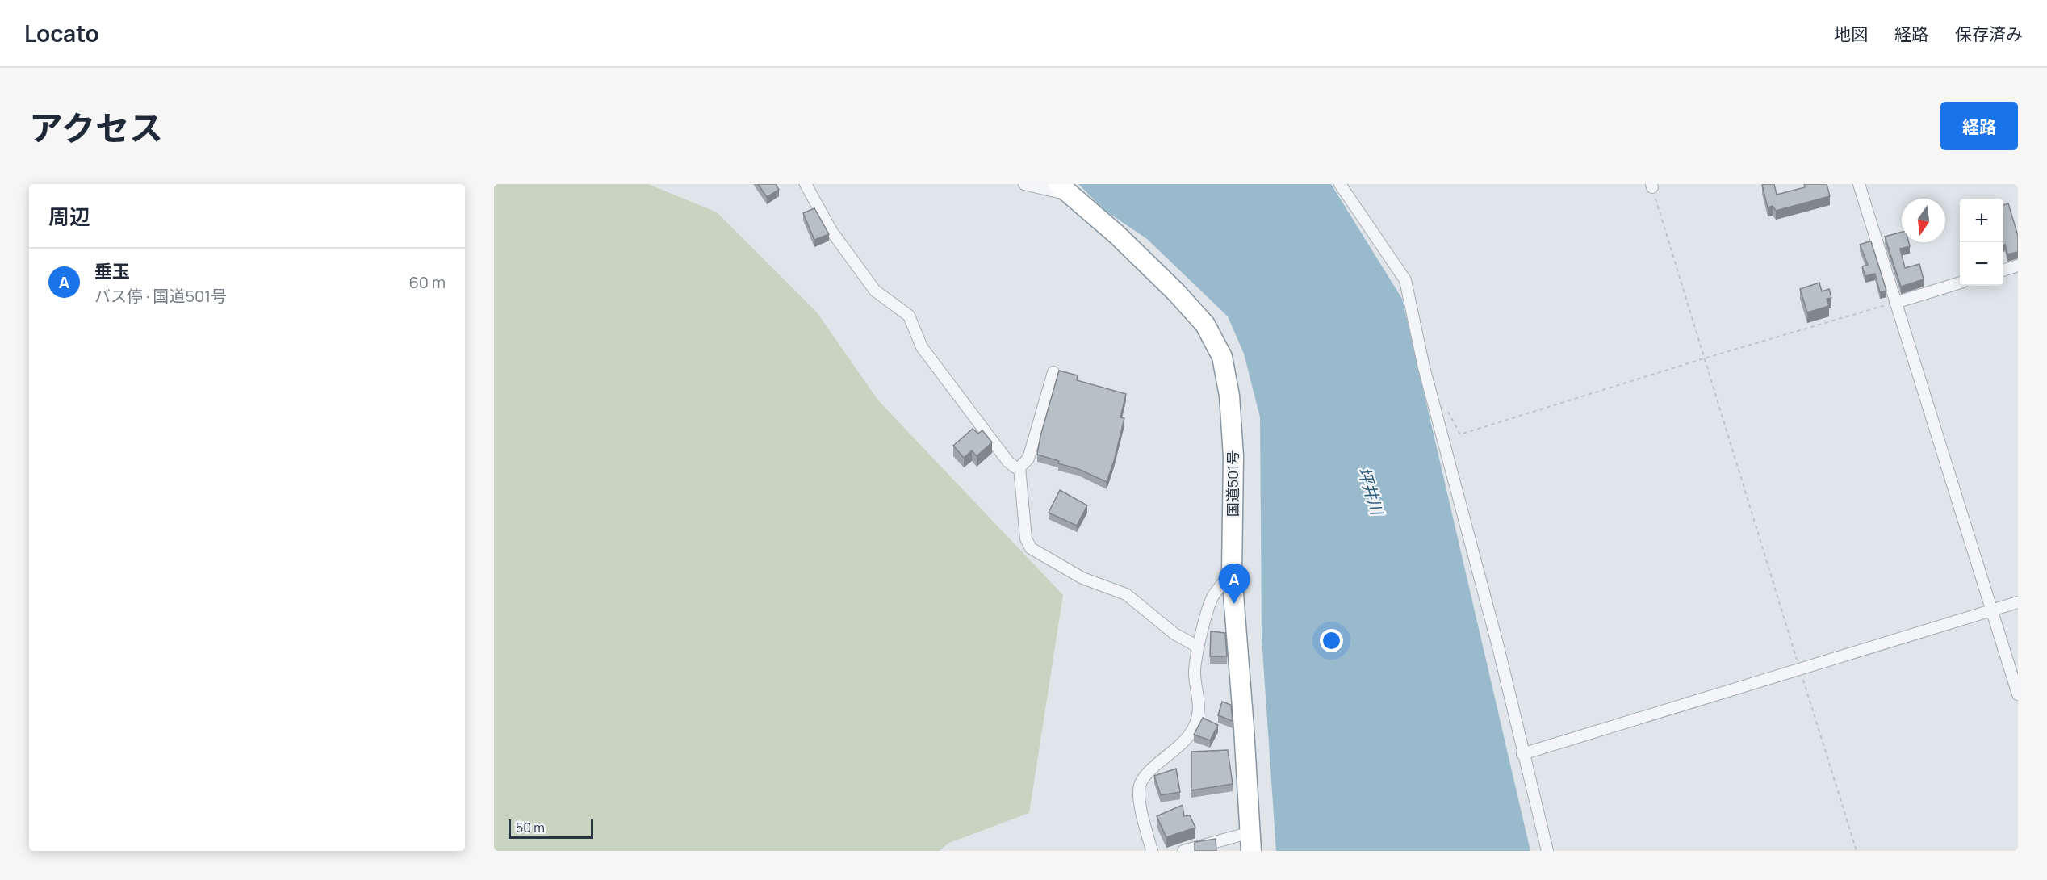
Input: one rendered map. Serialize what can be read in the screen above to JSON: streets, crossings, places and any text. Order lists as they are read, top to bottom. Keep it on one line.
{"streets":{"highway":["国道501号"]},"water":["坪井川"],"scale_bar":"50 m","north":"bottom","page":{"header":"Locato","nav":["地図","経路","保存済み"],"title":"アクセス","buttons":"経路","heading":"周辺","map_buttons":["+","−"],"list":[{"mark":"A","name":"垂玉","note":"バス停 · 国道501号","value":"60 m"}],"pins":"A","scale":"50 m"}}
